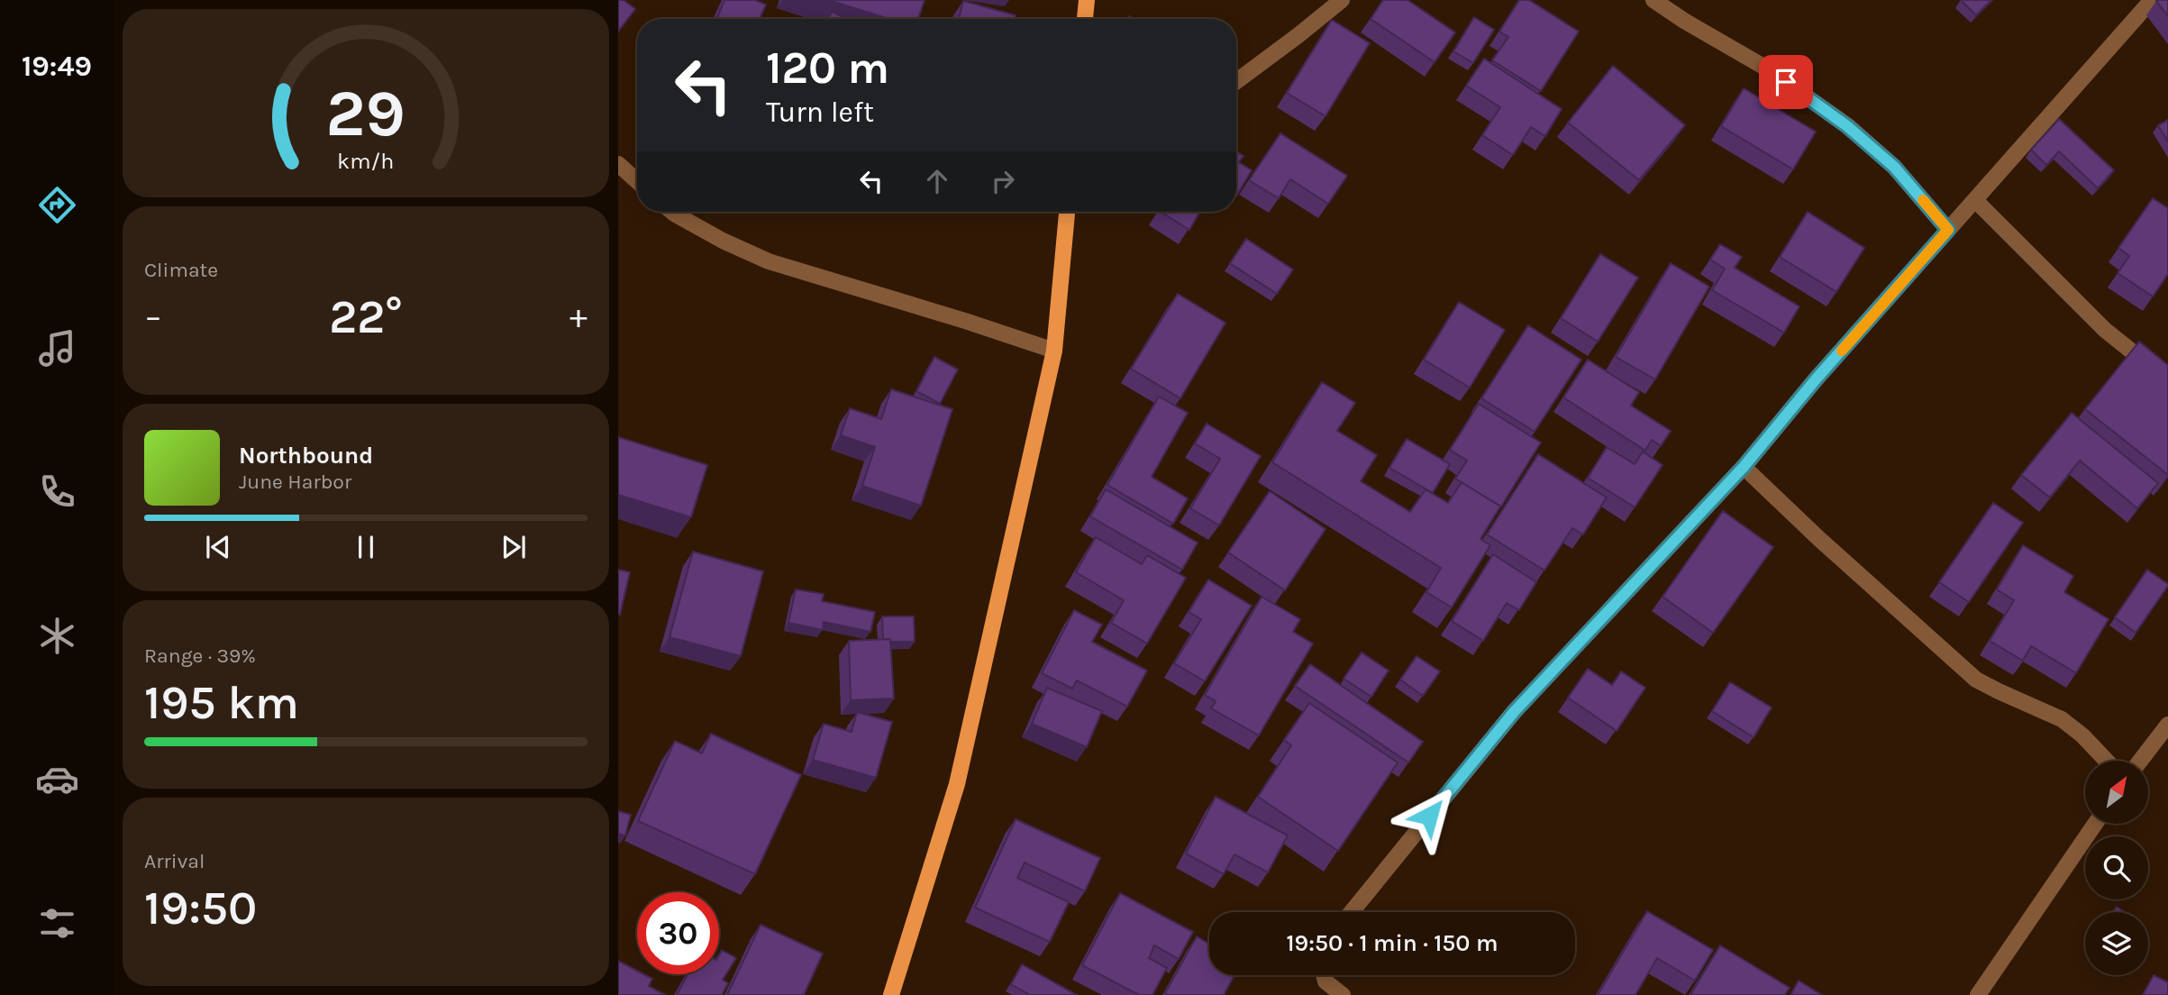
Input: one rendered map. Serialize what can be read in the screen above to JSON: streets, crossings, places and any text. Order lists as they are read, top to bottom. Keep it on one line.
{"north":"top right","page":{"tabs":"19:49","turn":["120 m","Turn left"],"tile":["Climate",["Range · 39%","195 km"],["Arrival","19:50"]],"heat":["−","22°","+"],"song":["Northbound","June Harbor"],"limit":"30","trip":"19:50 · 1 min · 150 m","gauge":["29","km/h"]}}
